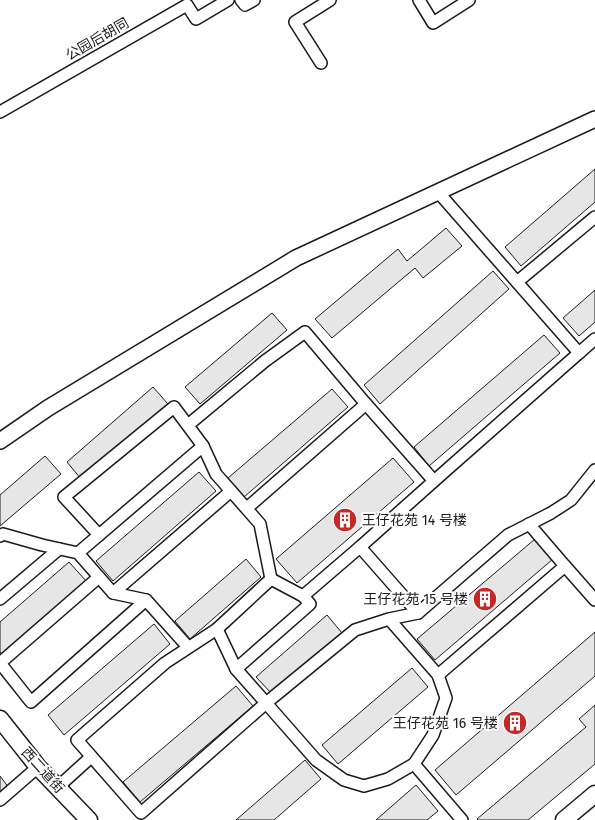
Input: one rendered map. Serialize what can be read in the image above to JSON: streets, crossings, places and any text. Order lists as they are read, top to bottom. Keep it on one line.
{"streets":{"main road":["西二道街"],"street":["公园后胡同"]},"places":{"building":["王仔花苑 14 号楼","王仔花苑 15 号楼","王仔花苑 16 号楼"]}}
